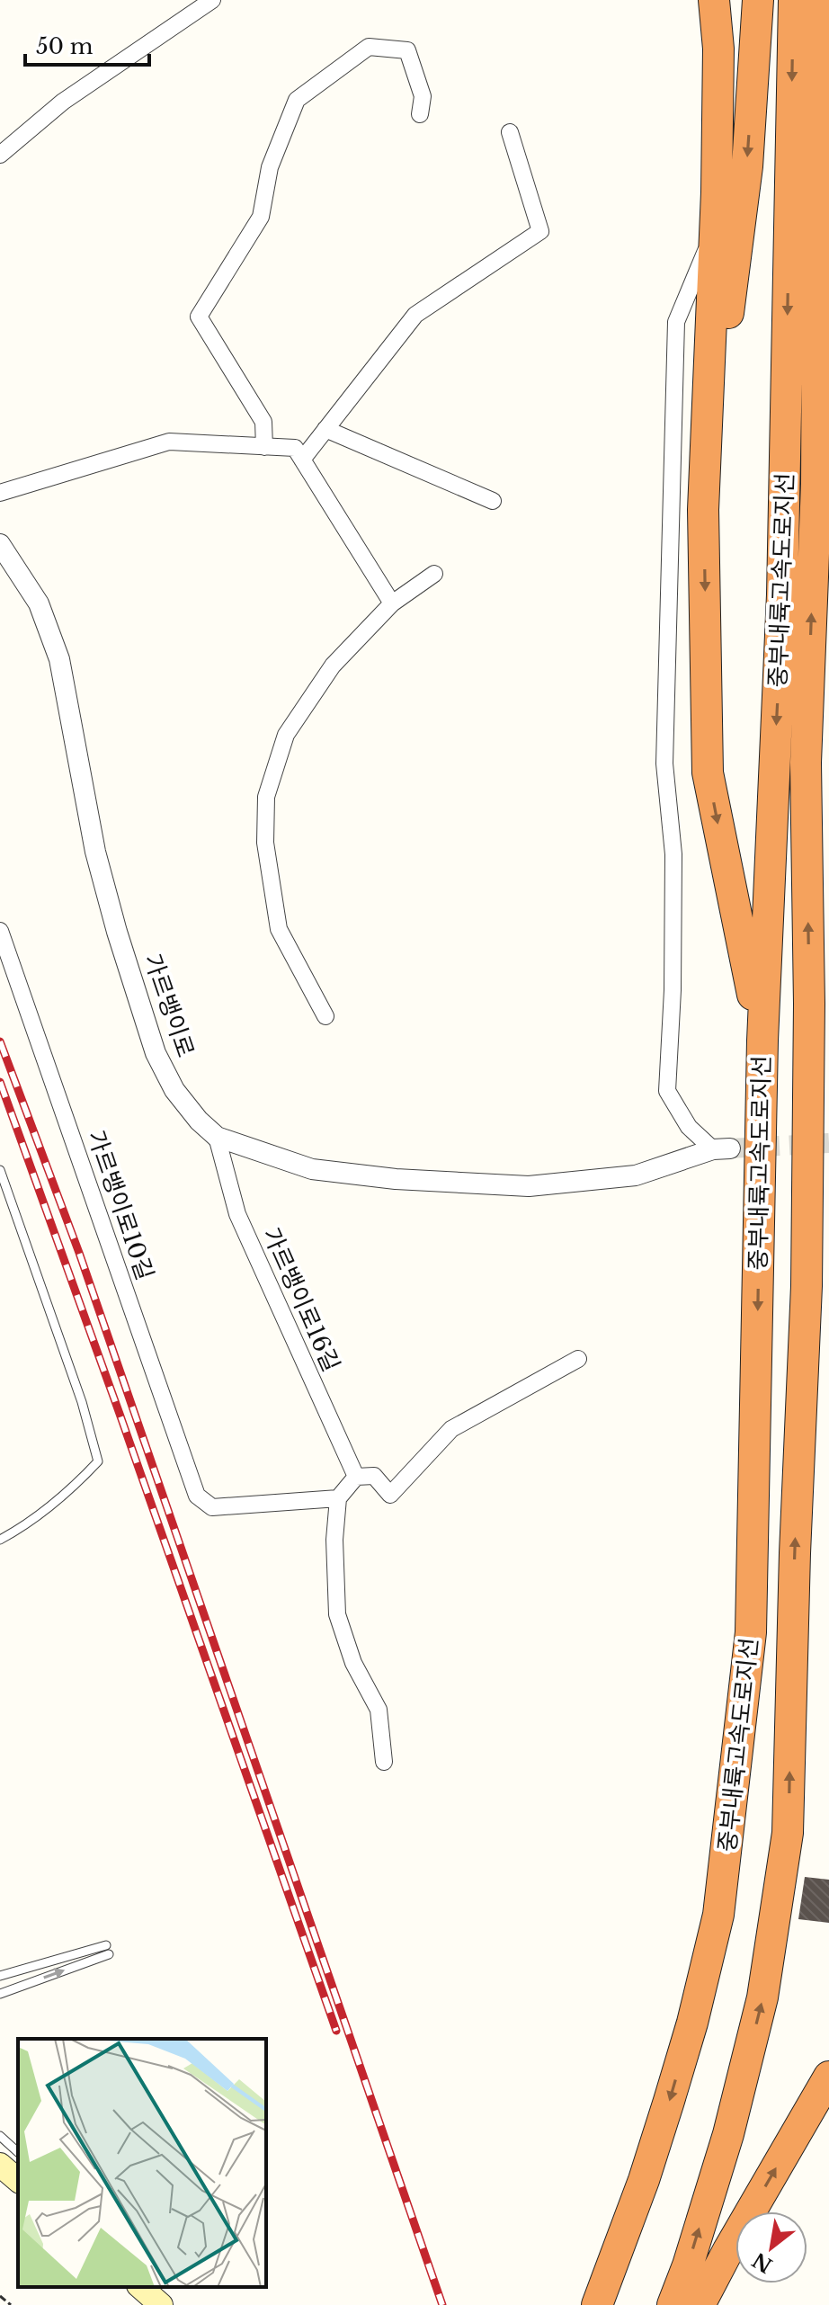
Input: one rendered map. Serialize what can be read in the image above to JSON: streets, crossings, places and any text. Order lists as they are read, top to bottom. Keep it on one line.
{"streets":{"highway":["중부내륙고속도로지선"],"street":["가르뱅이로","가르뱅이로10길","가르뱅이로16길"]},"crossings":[["가르뱅이로","가르뱅이로16길"]],"scale_bar":"50 m","north":"bottom left"}
